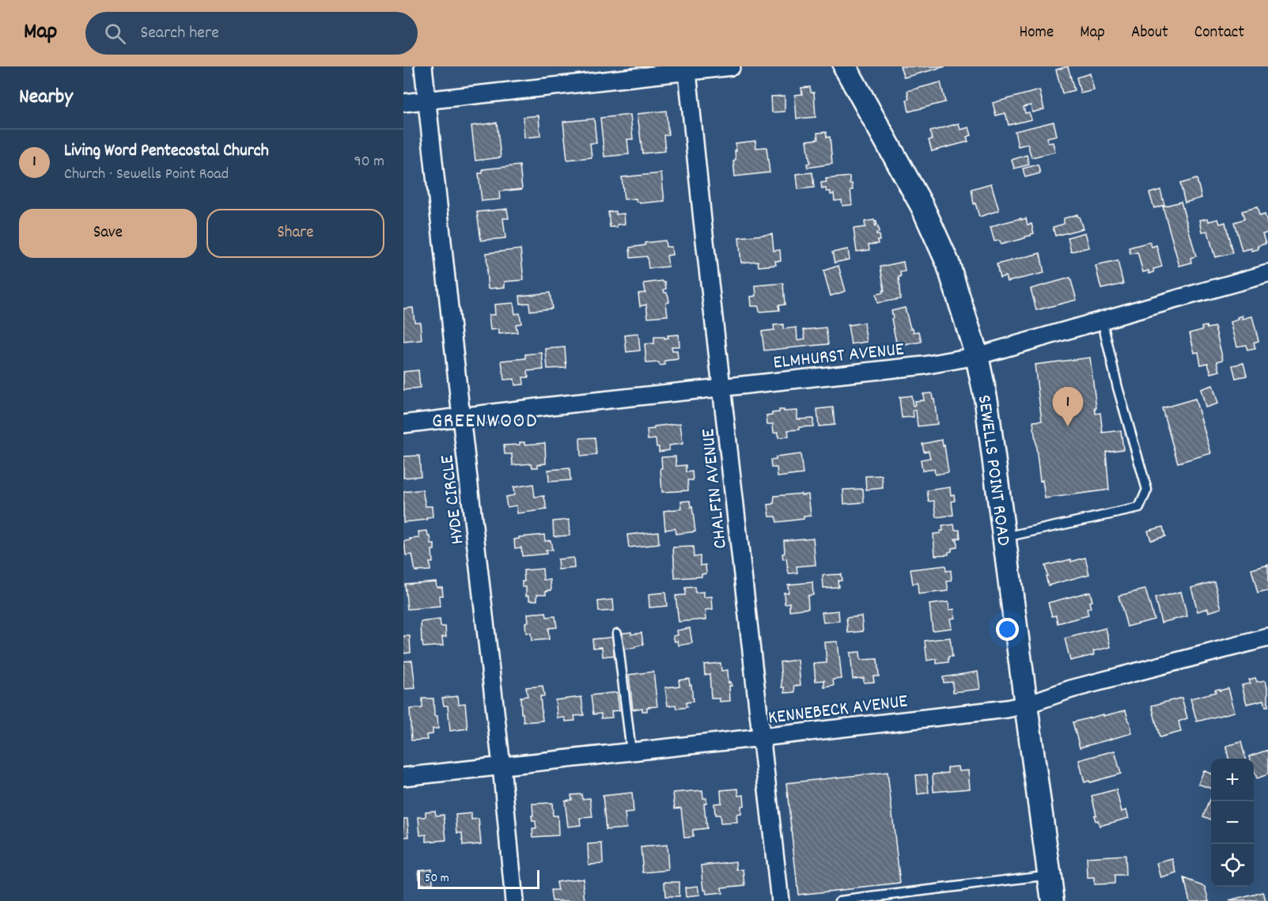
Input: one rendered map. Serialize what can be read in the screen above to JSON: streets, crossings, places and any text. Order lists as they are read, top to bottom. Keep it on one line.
{"streets":{"main road":["SEWELLS POINT ROAD"],"street":["ELMHURST AVENUE","CHALFIN AVENUE","HYDE CIRCLE","KENNEBECK AVENUE"]},"crossings":[["ELMHURST AVENUE","SEWELLS POINT ROAD"],["ELMHURST AVENUE","CHALFIN AVENUE"],["ELMHURST AVENUE","HYDE CIRCLE"],["SEWELLS POINT ROAD","KENNEBECK AVENUE"],["CHALFIN AVENUE","KENNEBECK AVENUE"],["HYDE CIRCLE","KENNEBECK AVENUE"]],"districts":["GREENWOOD"],"scale_bar":"50 m","page":{"header":"Map","search":"Search here","nav":["Home","Map","About","Contact"],"heading":"Nearby","list":[{"mark":"1","name":"Living Word Pentecostal Church","note":"Church · Sewells Point Road","value":"90 m"}],"buttons":["Save","Share"],"pins":"1","map_buttons":["+","−"],"scale":"50 m"}}
